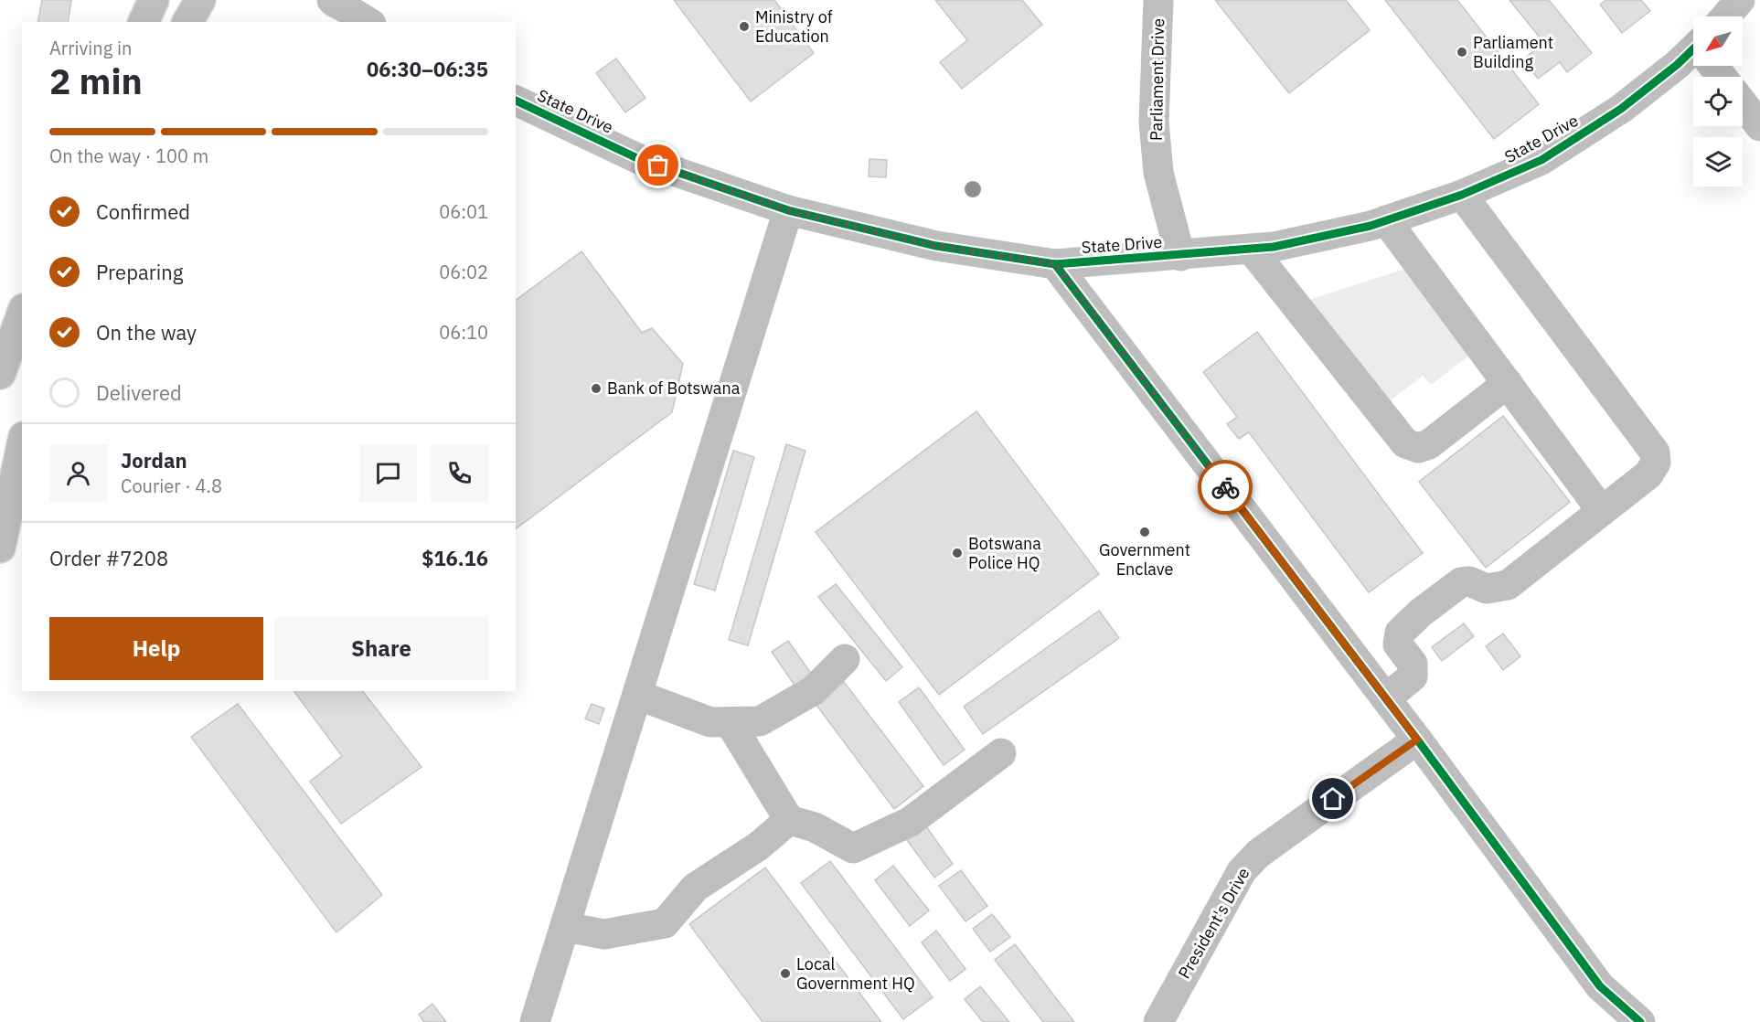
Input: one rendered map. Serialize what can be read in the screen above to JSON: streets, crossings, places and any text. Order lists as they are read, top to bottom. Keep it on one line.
{"streets":{"street":["Parliament Drive","State Drive","President's Drive"]},"crossings":[["Parliament Drive","State Drive"]],"places":["Ministry of Education","Parliament Building","Bank of Botswana","Government Enclave","Botswana Police HQ","Local Government HQ"],"north":"bottom left","page":{"heading":["2 min","Arriving in","06:30–06:35"],"panel":["Jordan","Courier · 4.8","Order #7208","$16.16"],"bar":"On the way · 100 m","list":[["Confirmed","06:01"],["Preparing","06:02"],["On the way","06:10"],"Delivered"],"buttons":["Help","Share"]}}
